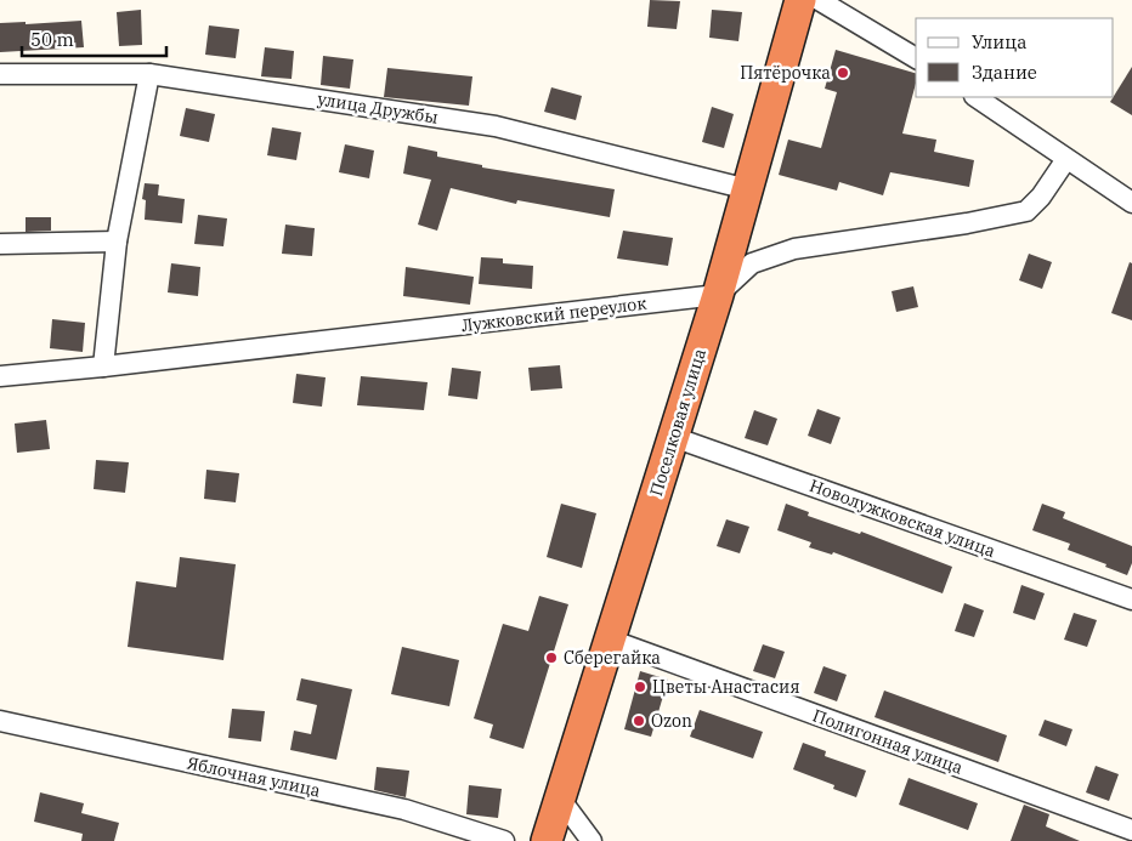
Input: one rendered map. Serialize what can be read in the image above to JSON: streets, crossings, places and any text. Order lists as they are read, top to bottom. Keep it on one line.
{"streets":{"highway":["Поселковая улица"],"street":["улица Дружбы","Лужковский переулок","Новолужковская улица","Полигонная улица","Яблочная улица"]},"crossings":[["улица Дружбы","Поселковая улица"],["Лужковский переулок","Поселковая улица"],["Поселковая улица","Новолужковская улица"],["Поселковая улица","Полигонная улица"]],"places":["Пятёрочка","Сберегайка","Цветы Анастасия","Ozon"],"legend":["Улица","Здание"],"scale_bar":"50 m"}
